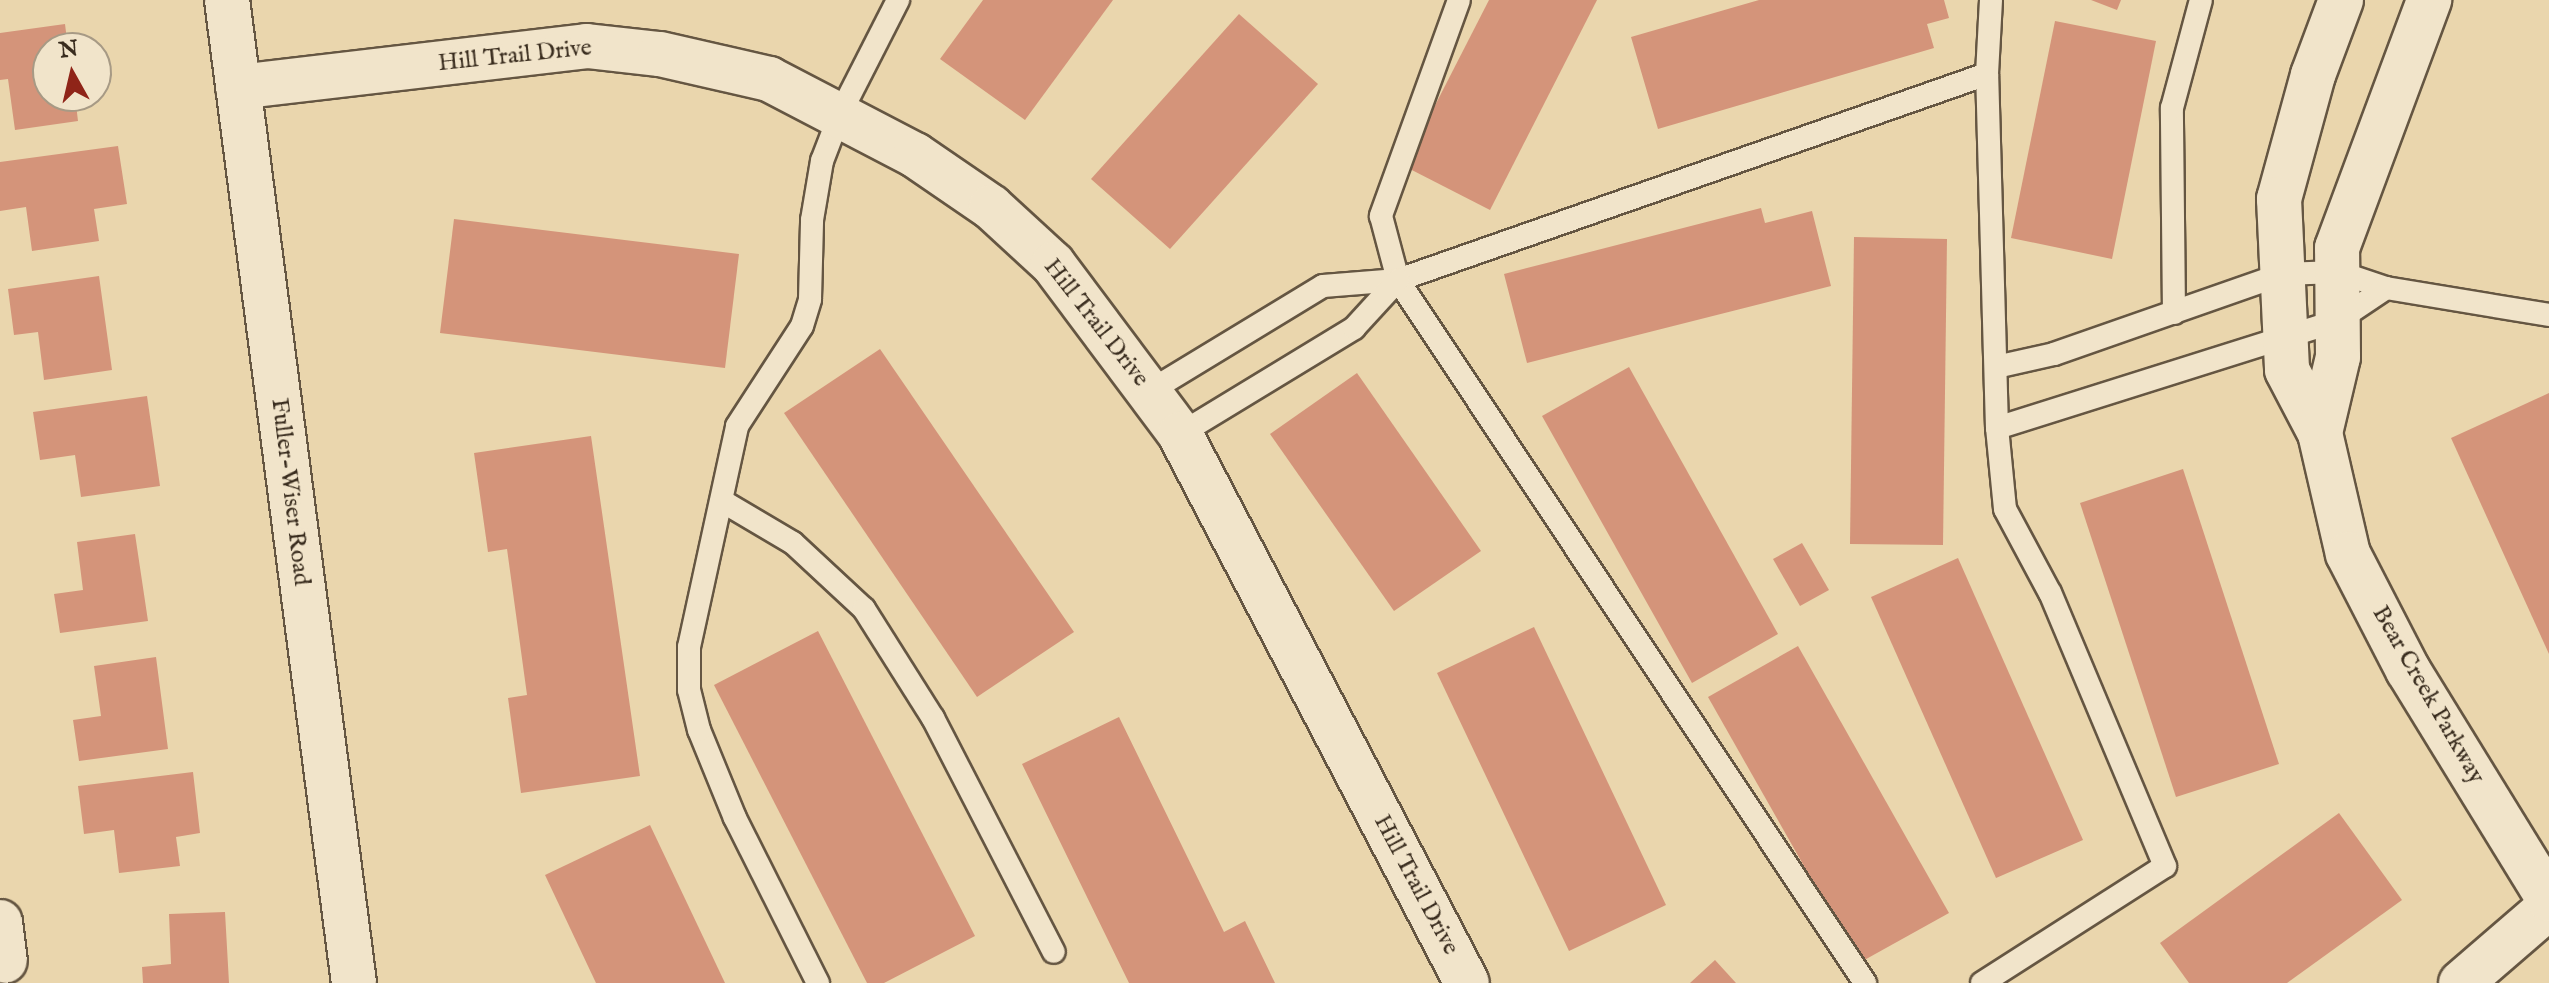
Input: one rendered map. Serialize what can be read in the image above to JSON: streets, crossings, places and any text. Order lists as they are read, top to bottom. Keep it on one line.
{"streets":{"street":["Hill Trail Drive","Fuller-Wiser Road","Bear Creek Parkway"]},"crossings":[["Hill Trail Drive","Fuller-Wiser Road"]],"north":"top"}
